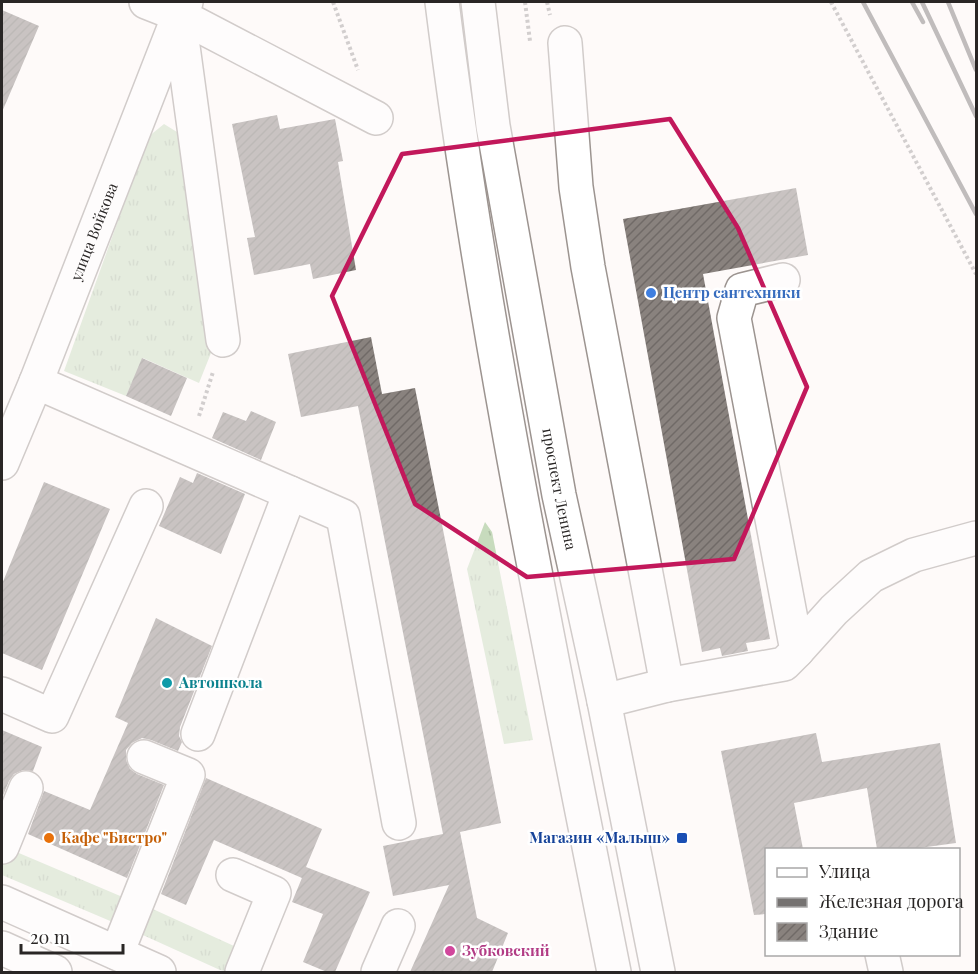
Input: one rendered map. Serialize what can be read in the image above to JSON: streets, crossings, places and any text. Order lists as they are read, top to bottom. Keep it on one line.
{"streets":{"main road":["улица Войкова","проспект Ленина"]},"places":{"other":["Центр сантехники","Автошкола","Кафе \"Бистро\"","Зубковский"],"transit":["Магазин «Малыш»"]},"legend":["Улица","Железная дорога","Здание"],"scale_bar":"20 m"}
